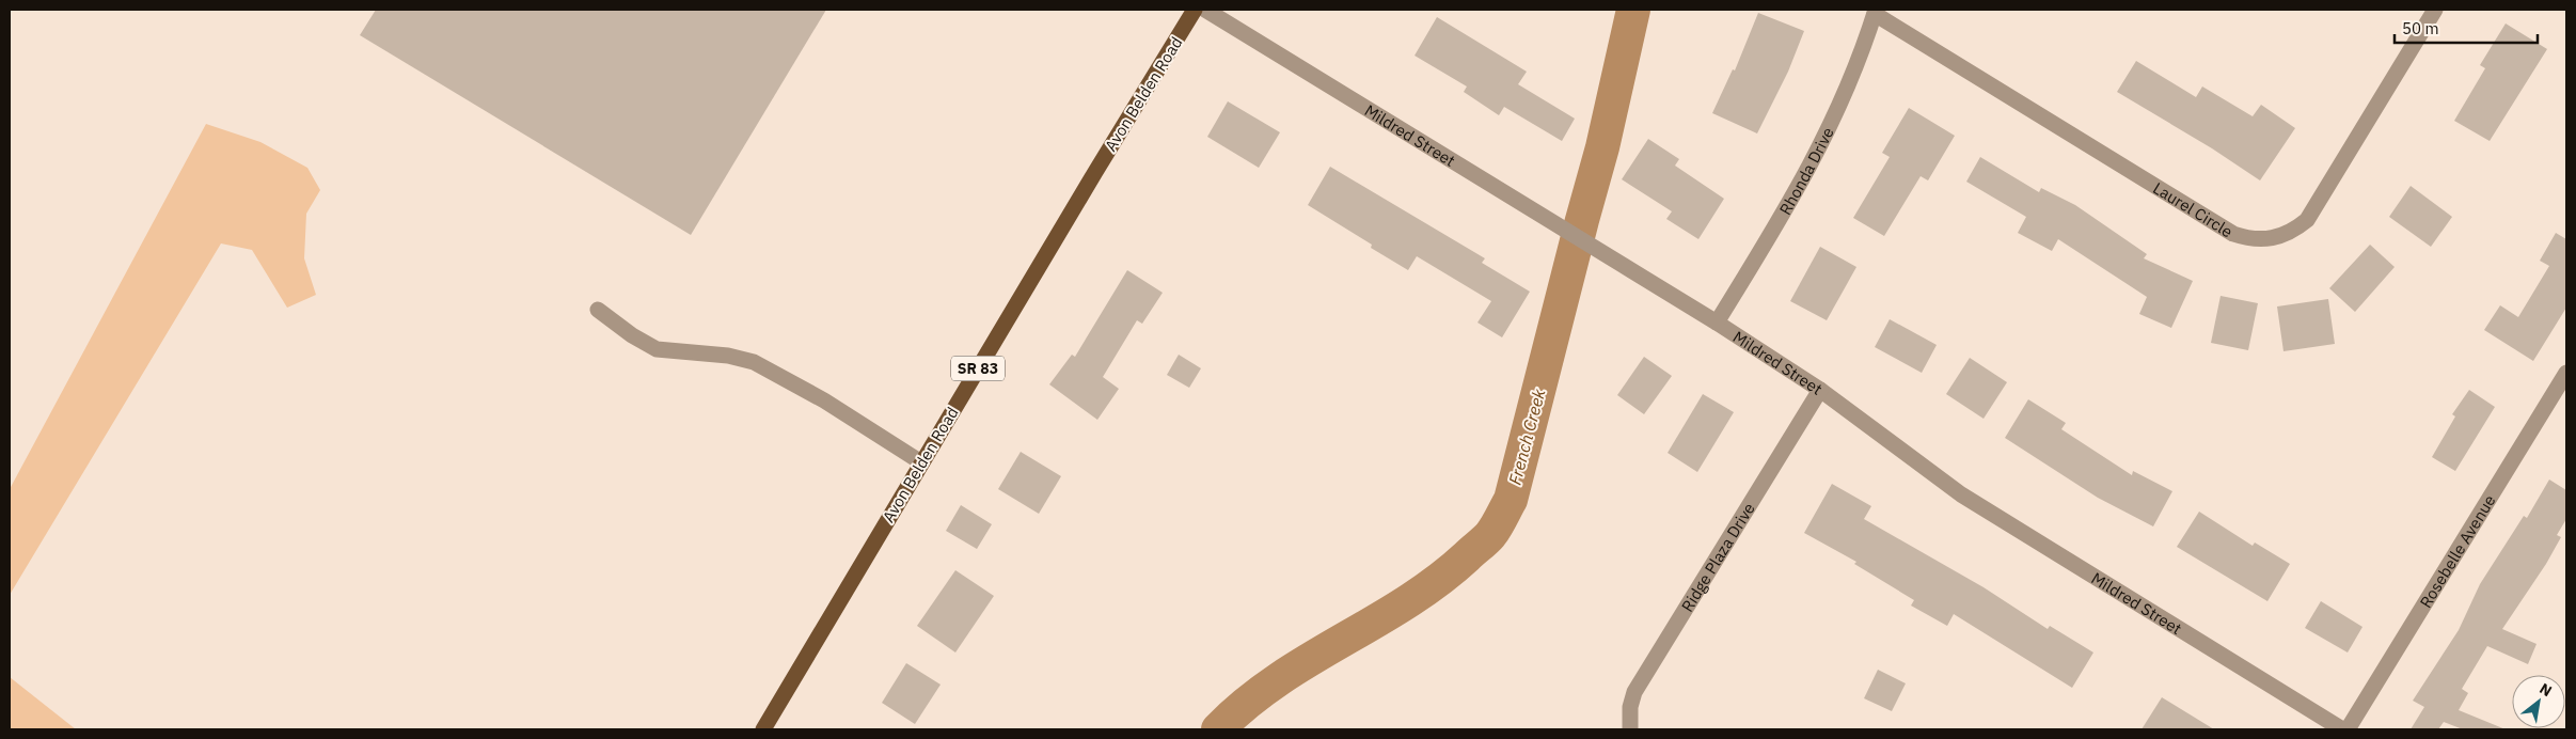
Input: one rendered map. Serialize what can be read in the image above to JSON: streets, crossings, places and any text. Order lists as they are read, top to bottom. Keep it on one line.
{"streets":{"main road":["Avon Belden Road","SR 83"],"street":["Mildred Street","Rhonda Drive","Laurel Circle","Rosebelle Avenue","Ridge Plaza Drive"]},"crossings":[["Mildred Street","Rhonda Drive"],["Mildred Street","Ridge Plaza Drive"],["Rhonda Drive","Laurel Circle"]],"water":["French Creek"],"scale_bar":"50 m","north":"top right"}
